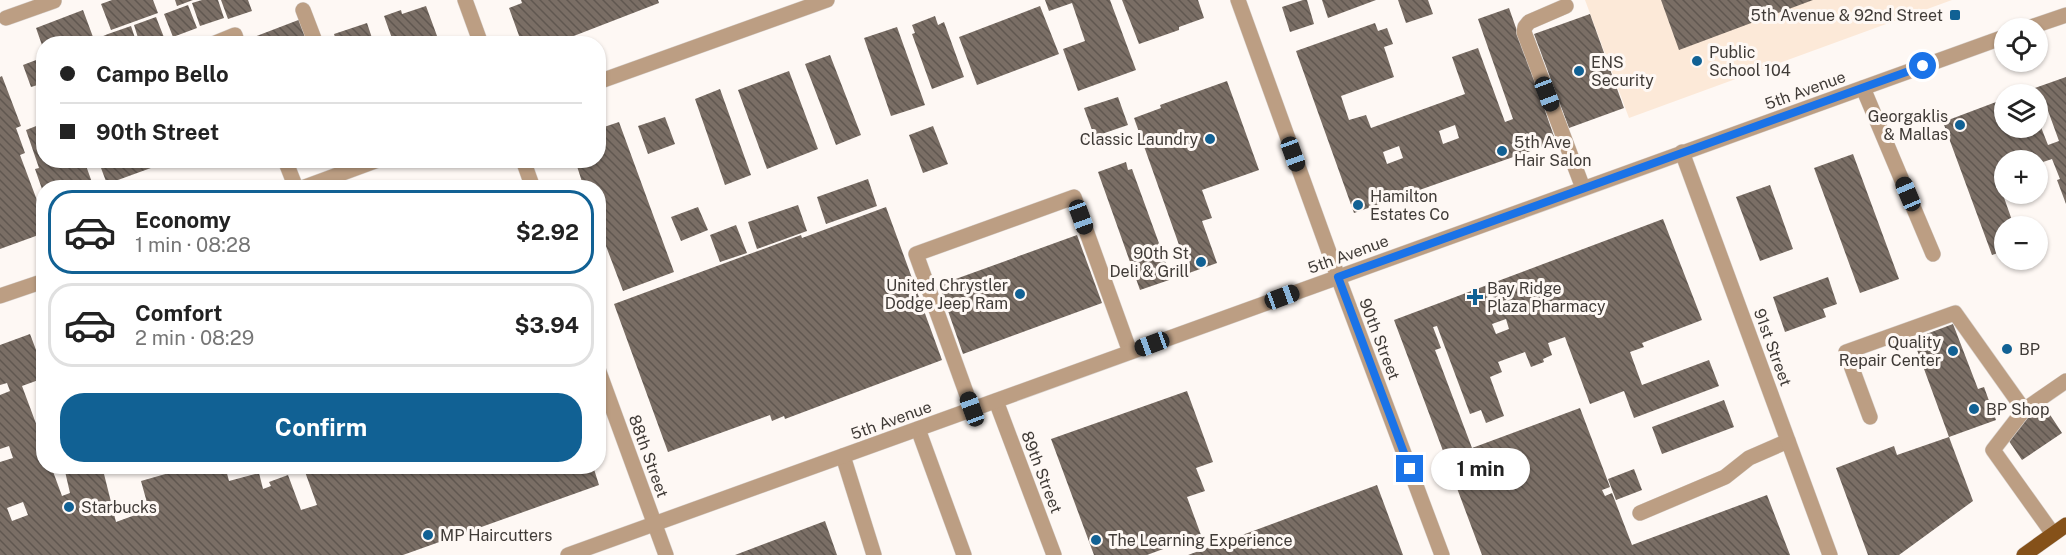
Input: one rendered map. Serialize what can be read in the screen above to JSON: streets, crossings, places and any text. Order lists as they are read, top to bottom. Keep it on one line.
{"streets":{"street":["5th Avenue","90th Street","91st Street","88th Street","89th Street"]},"crossings":[["5th Avenue","90th Street"],["5th Avenue","91st Street"],["5th Avenue","88th Street"],["5th Avenue","89th Street"]],"places":{"transit":["5th Avenue & 92nd Street"],"other":["Public School 104","ENS Security","Georgaklis & Mallas","Classic Laundry","5th Ave Hair Salon","Hamilton Estates Co","90th St Deli & Grill","United Chrystler Dodge Jeep Ram","BP","Quality Repair Center","BP Shop","Starbucks","MP Haircutters","The Learning Experience"],"health":["Bay Ridge Plaza Pharmacy"]},"page":{"map_buttons":["+","−"],"banner":["Campo Bello","90th Street"],"list":[{"name":"Economy","note":"1 min · 08:28","value":"$2.92"},{"name":"Comfort","note":"2 min · 08:29","value":"$3.94"}],"buttons":"Confirm","bubble":"1 min"}}
